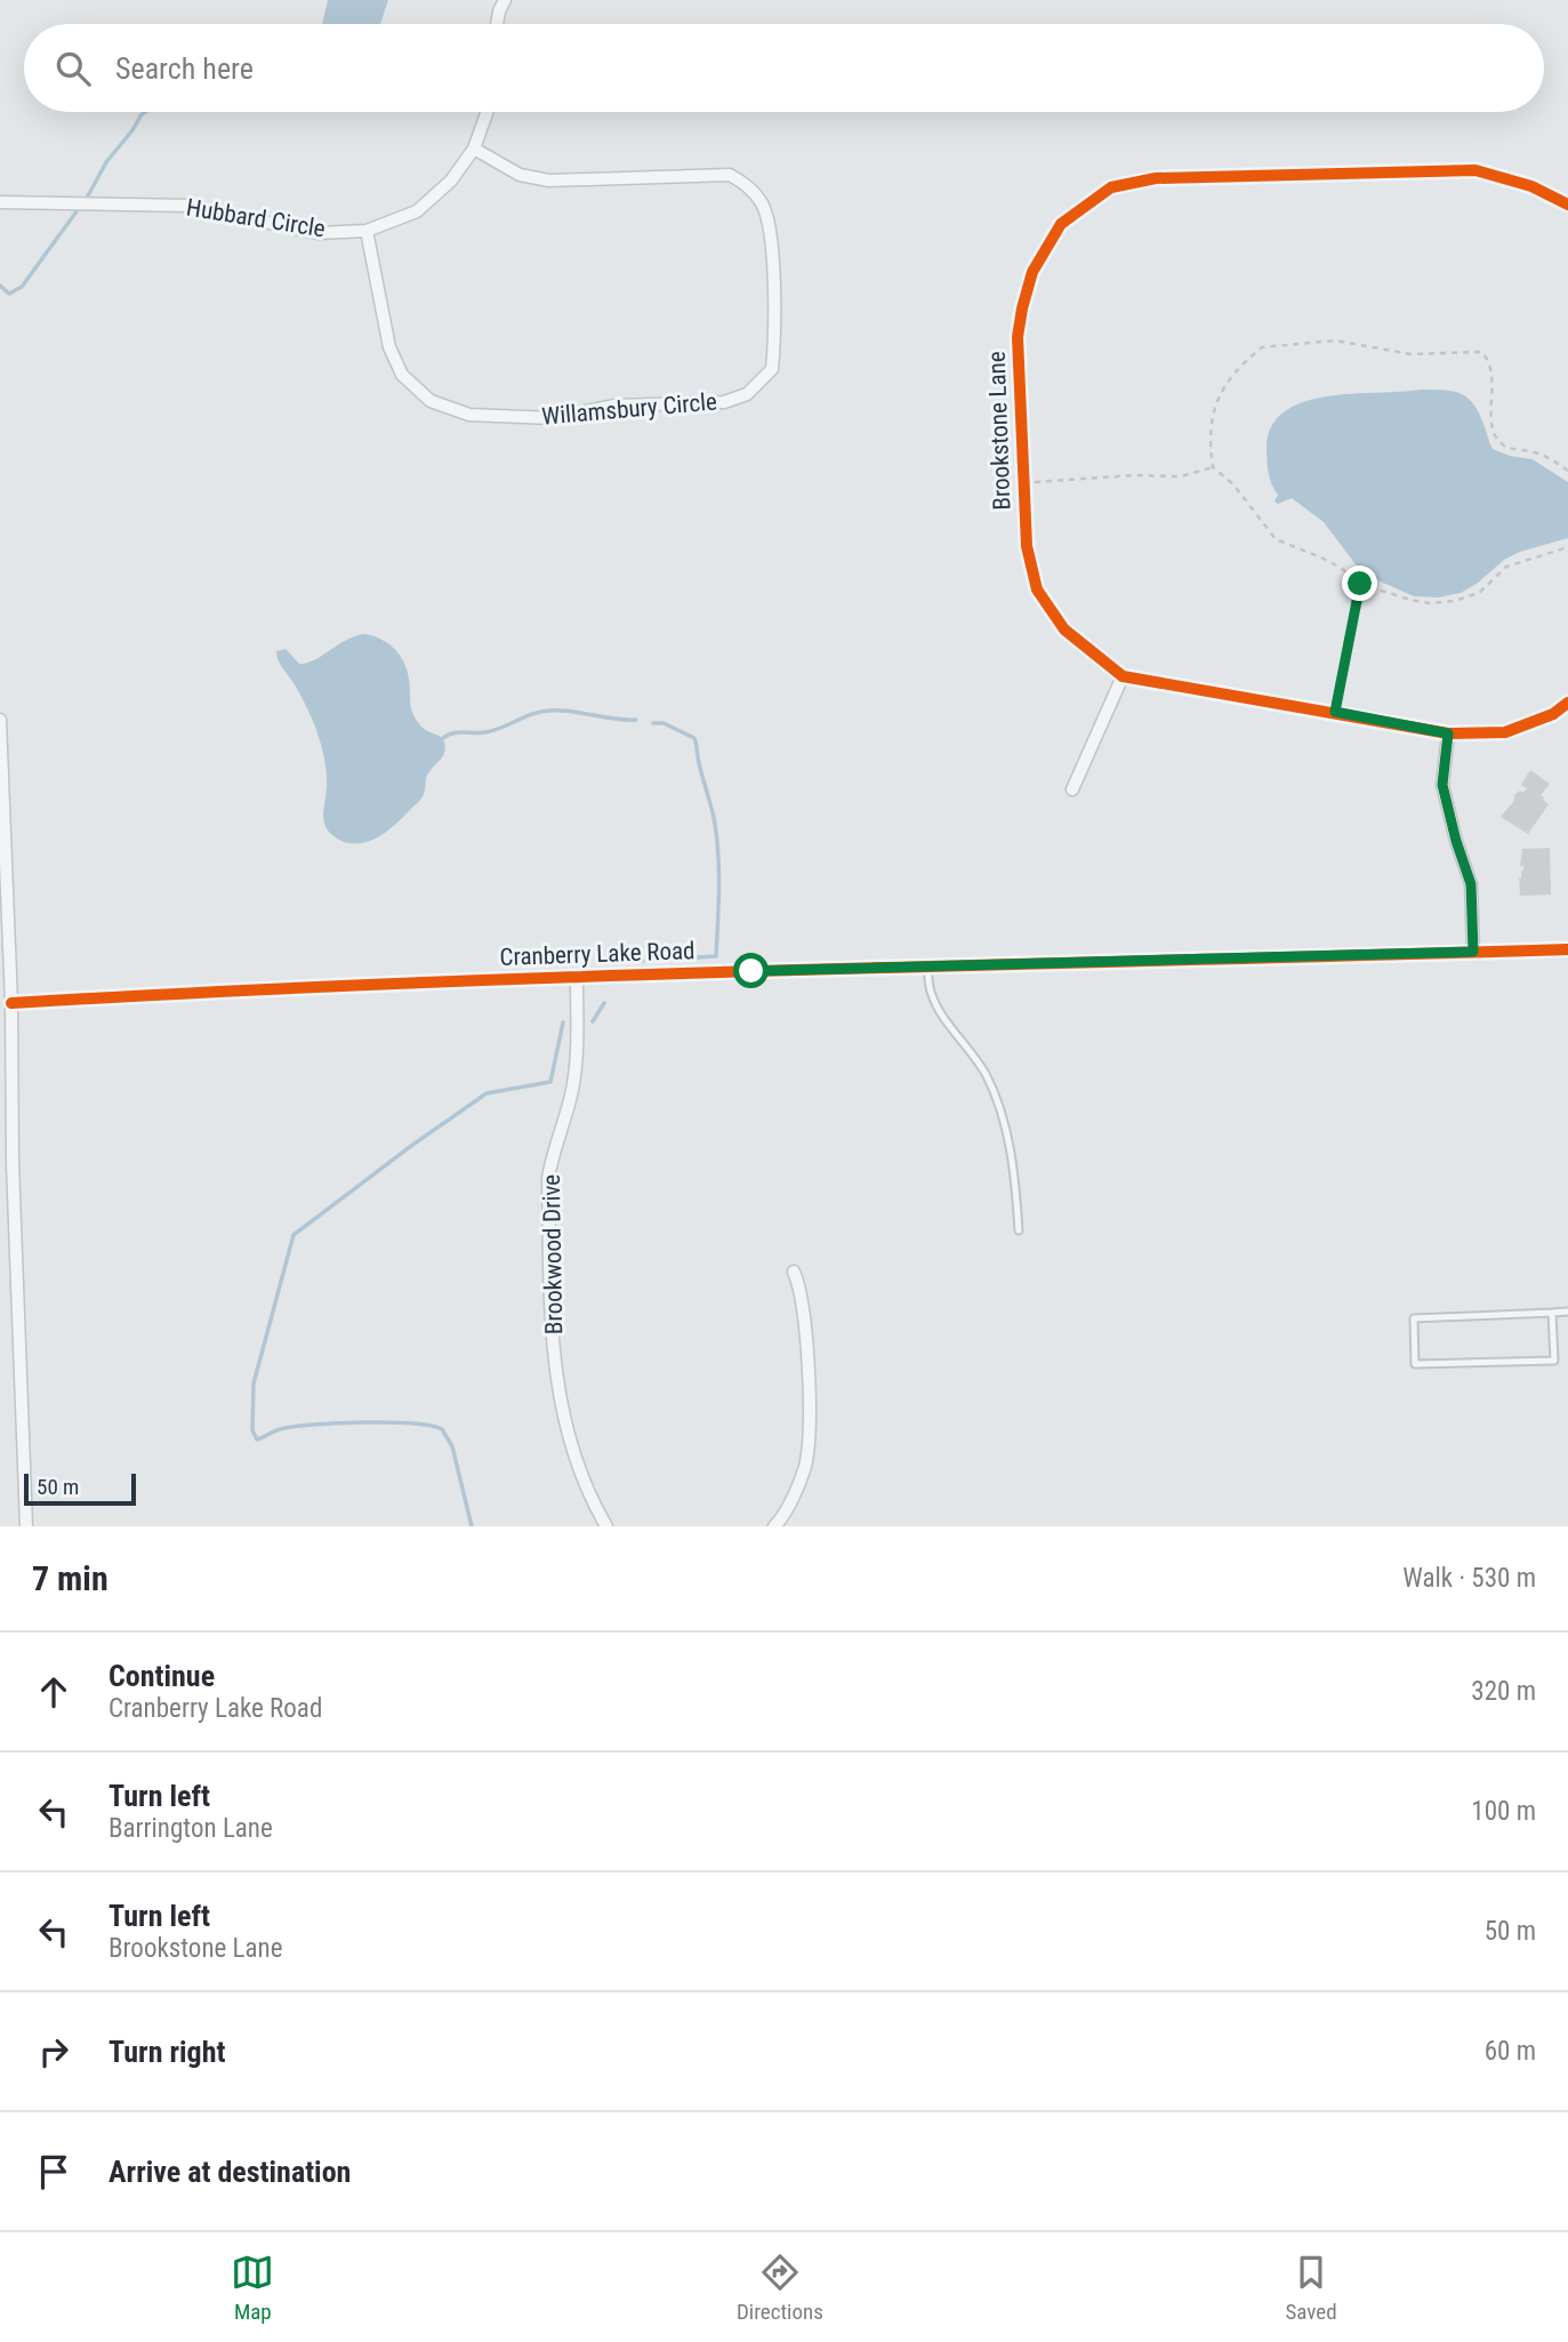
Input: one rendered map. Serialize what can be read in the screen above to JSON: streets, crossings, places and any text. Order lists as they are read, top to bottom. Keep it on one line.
{"streets":{"street":["Hubbard Circle","Willamsbury Circle","Brookstone Lane","Cranberry Lake Road","Brookwood Drive"]},"crossings":[["Hubbard Circle","Willamsbury Circle"],["Cranberry Lake Road","Brookwood Drive"]],"scale_bar":"50 m","page":{"search":"Search here","scale":"50 m","heading":["7 min","Walk · 530 m"],"list":[["Continue","Cranberry Lake Road","320 m"],["Turn left","Barrington Lane","100 m"],["Turn left","Brookstone Lane","50 m"],["Turn right","60 m"],"Arrive at destination"],"nav":["Map","Directions","Saved"]}}
